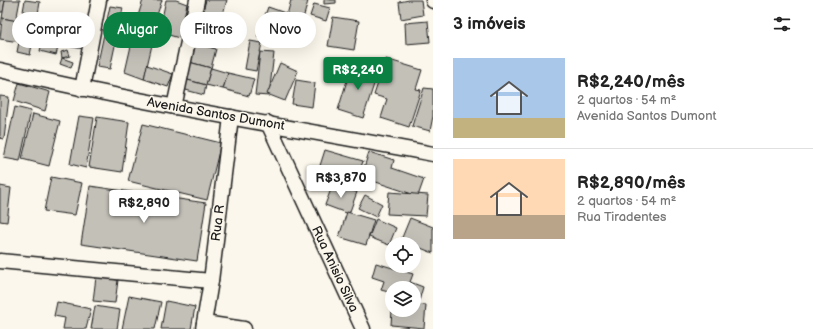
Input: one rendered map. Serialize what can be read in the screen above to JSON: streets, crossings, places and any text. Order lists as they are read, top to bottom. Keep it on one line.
{"streets":{"street":["Avenida Santos Dumont","Rua R","Rua Anisio Silva"]},"crossings":[["Avenida Santos Dumont","Rua R"],["Avenida Santos Dumont","Rua Anisio Silva"]],"page":{"heading":"3 imóveis","chip":["Comprar","Alugar","Filtros","Novo"],"list":[{"name":"R$2,240/mês","note":"2 quartos · 54 m² · Avenida Santos Dumont"},{"name":"R$2,890/mês","note":"2 quartos · 54 m² · Rua Tiradentes"}],"price":["R$2,240","R$3,870","R$2,890"]}}
